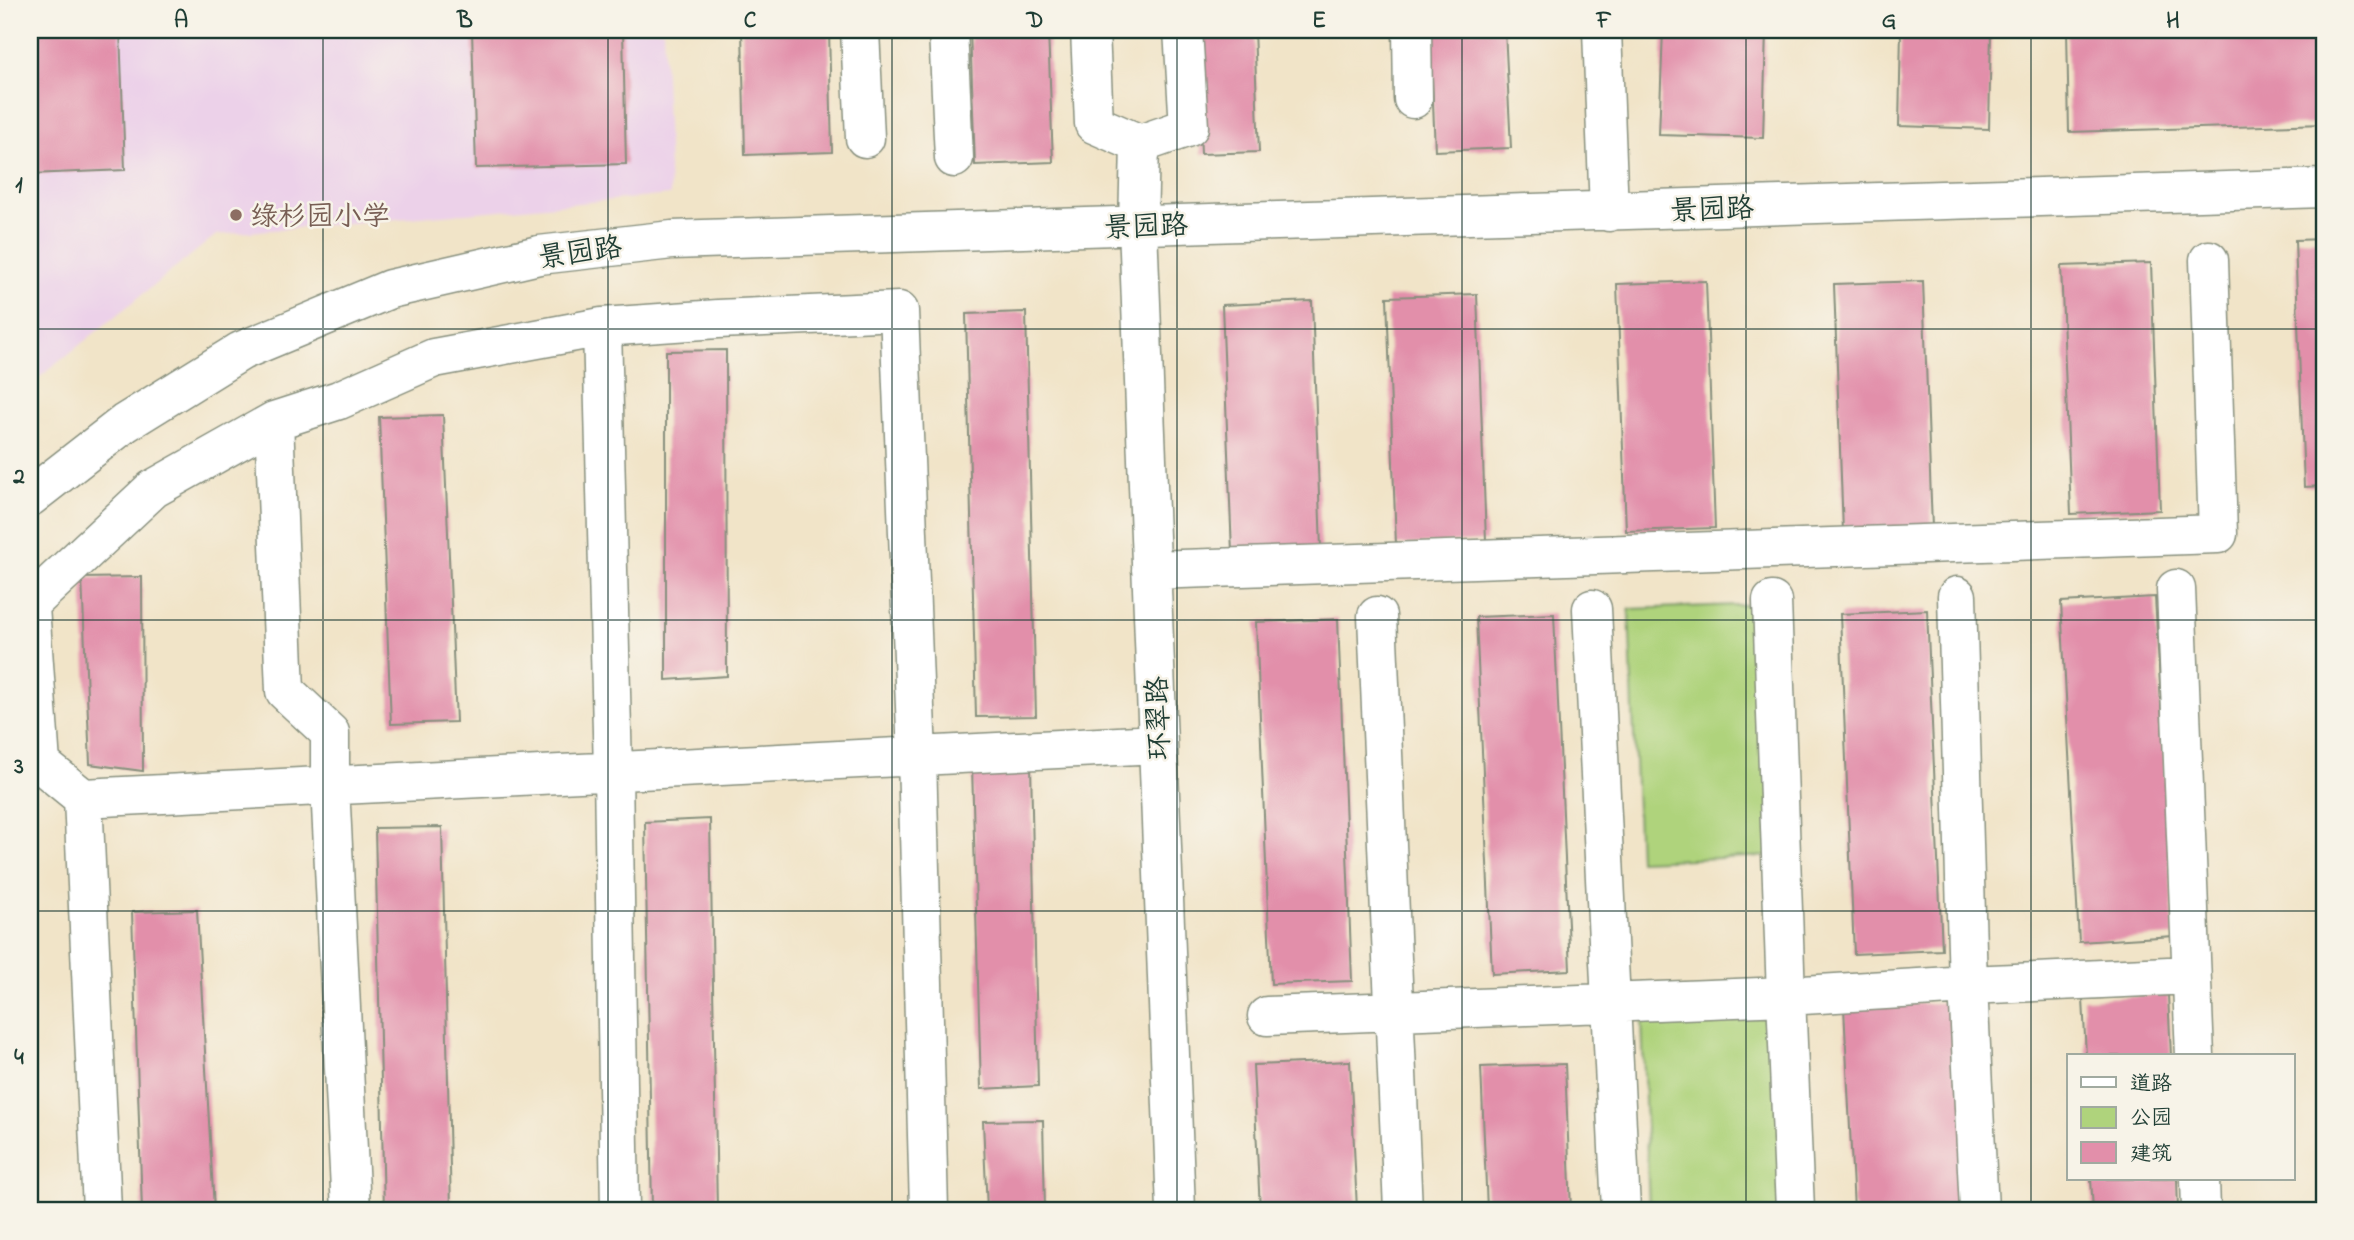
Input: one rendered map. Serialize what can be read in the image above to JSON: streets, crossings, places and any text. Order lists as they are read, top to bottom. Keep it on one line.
{"streets":{"street":["景园路","环翠路"]},"crossings":[["景园路","环翠路"]],"places":["绿杉园小学"],"legend":["道路","公园","建筑"],"grid":{"columns":["A","B","C","D","E","F","G","H"],"rows":["1","2","3","4"]}}
